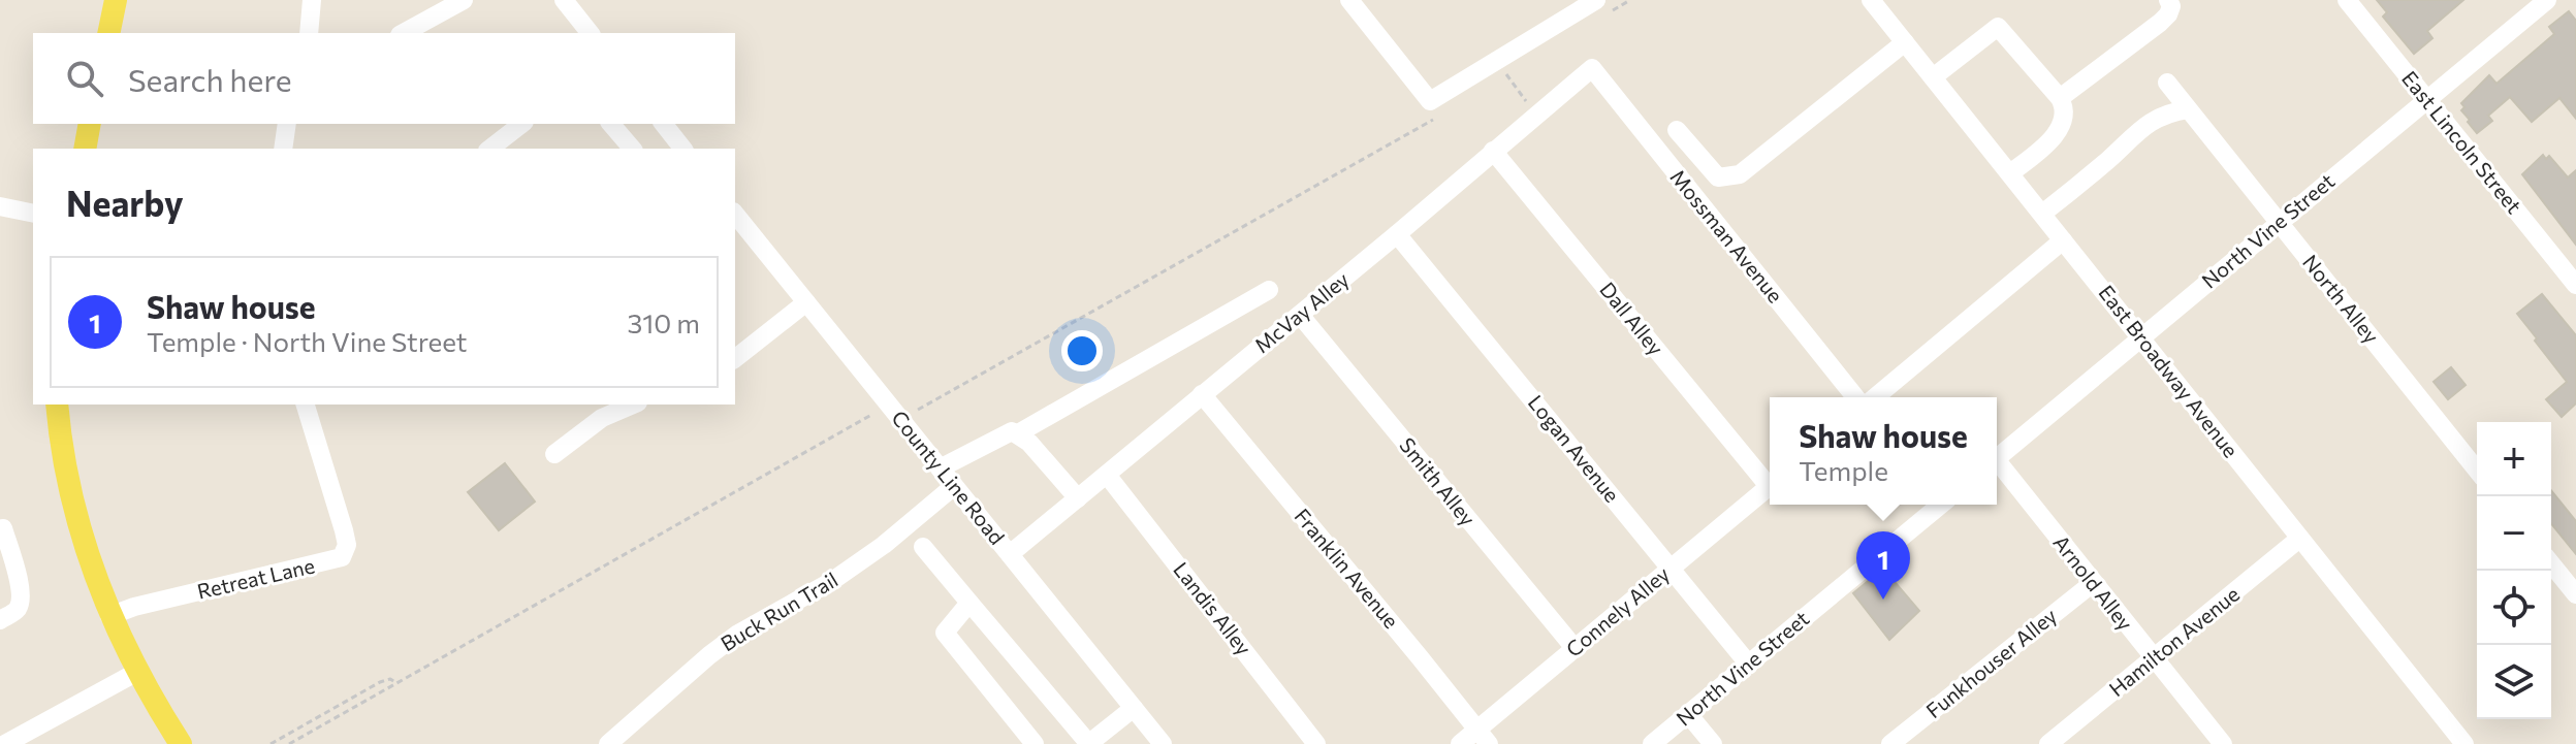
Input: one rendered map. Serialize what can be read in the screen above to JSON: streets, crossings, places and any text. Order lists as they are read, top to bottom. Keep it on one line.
{"streets":{"street":["East Lincoln Street","North Vine Street","Mossman Avenue","North Alley","McVay Alley","Dall Alley","East Broadway Avenue","Logan Avenue","County Line Road","Smith Alley","Franklin Avenue","Retreat Lane","Arnold Alley","Landis Alley","Buck Run Trail","Connely Alley","Hamilton Avenue","Funkhouser Alley"]},"crossings":[["East Lincoln Street","North Vine Street"],["North Vine Street","North Alley"],["North Vine Street","East Broadway Avenue"],["North Vine Street","Logan Avenue"],["Mossman Avenue","McVay Alley"],["McVay Alley","Dall Alley"],["McVay Alley","Logan Avenue"],["McVay Alley","County Line Road"],["McVay Alley","Smith Alley"],["McVay Alley","Franklin Avenue"],["McVay Alley","Landis Alley"],["East Broadway Avenue","Hamilton Avenue"],["Logan Avenue","Connely Alley"],["County Line Road","Buck Run Trail"],["Smith Alley","Connely Alley"],["Franklin Avenue","Connely Alley"],["Arnold Alley","Hamilton Avenue"],["Arnold Alley","Funkhouser Alley"]],"page":{"search":"Search here","heading":"Nearby","list":[{"mark":"1","name":"Shaw house","note":"Temple · North Vine Street","value":"310 m"}],"popup":["Shaw house","Temple"],"map_buttons":["+","−"],"pins":"1"}}
